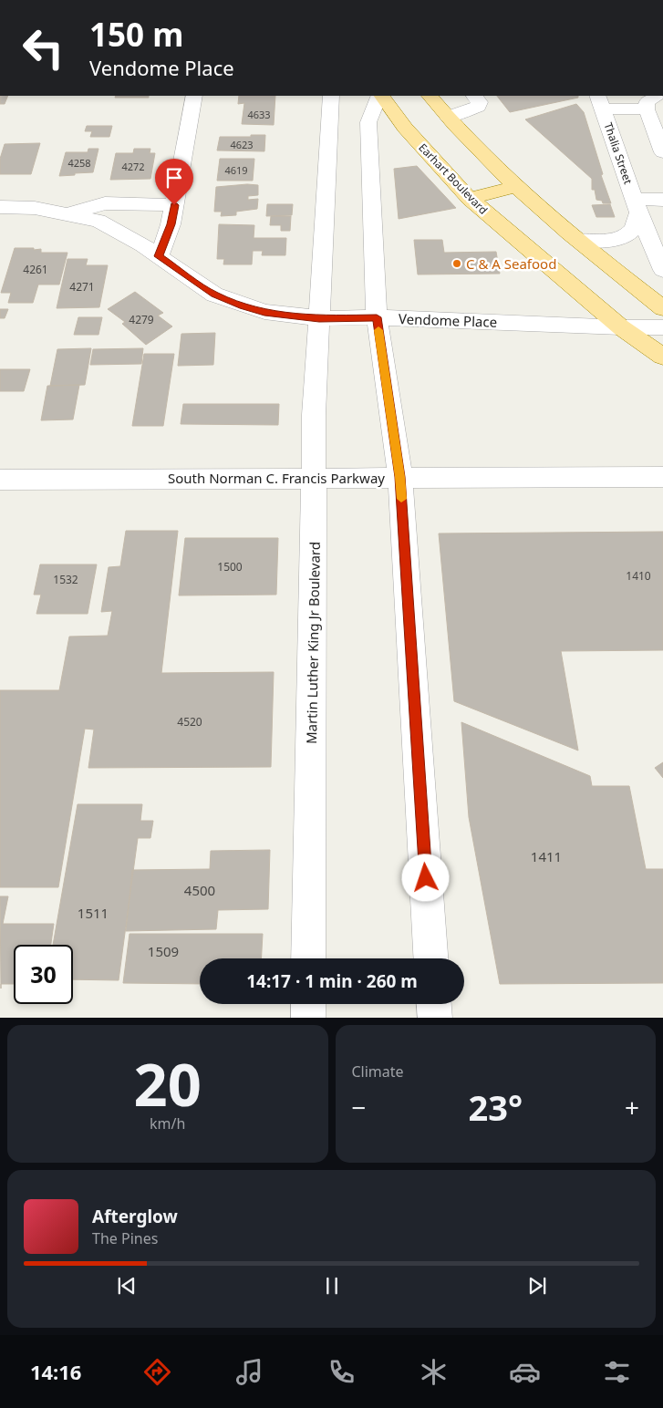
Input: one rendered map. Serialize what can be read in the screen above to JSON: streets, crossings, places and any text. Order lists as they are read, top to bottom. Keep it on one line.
{"streets":{"main road":["Earhart Boulevard"],"street":["Thalia Street","Vendome Place","South Norman C. Francis Parkway","Martin Luther King Jr Boulevard"]},"crossings":[["Earhart Boulevard","Vendome Place"],["Vendome Place","Martin Luther King Jr Boulevard"],["South Norman C. Francis Parkway","Martin Luther King Jr Boulevard"]],"places":["C & A Seafood"],"house_numbers":["4633","4623","4258","4272","4619","4261","4271","4279","1500","1410","1532","4520","1411","4500","1511","1509"],"page":{"turn":["150 m","Vendome Place"],"limit":"30","trip":"14:17 · 1 min · 260 m","tile":[["20","km/h"],"Climate"],"heat":["−","23°","+"],"song":["Afterglow","The Pines"],"tabs":"14:16"}}
